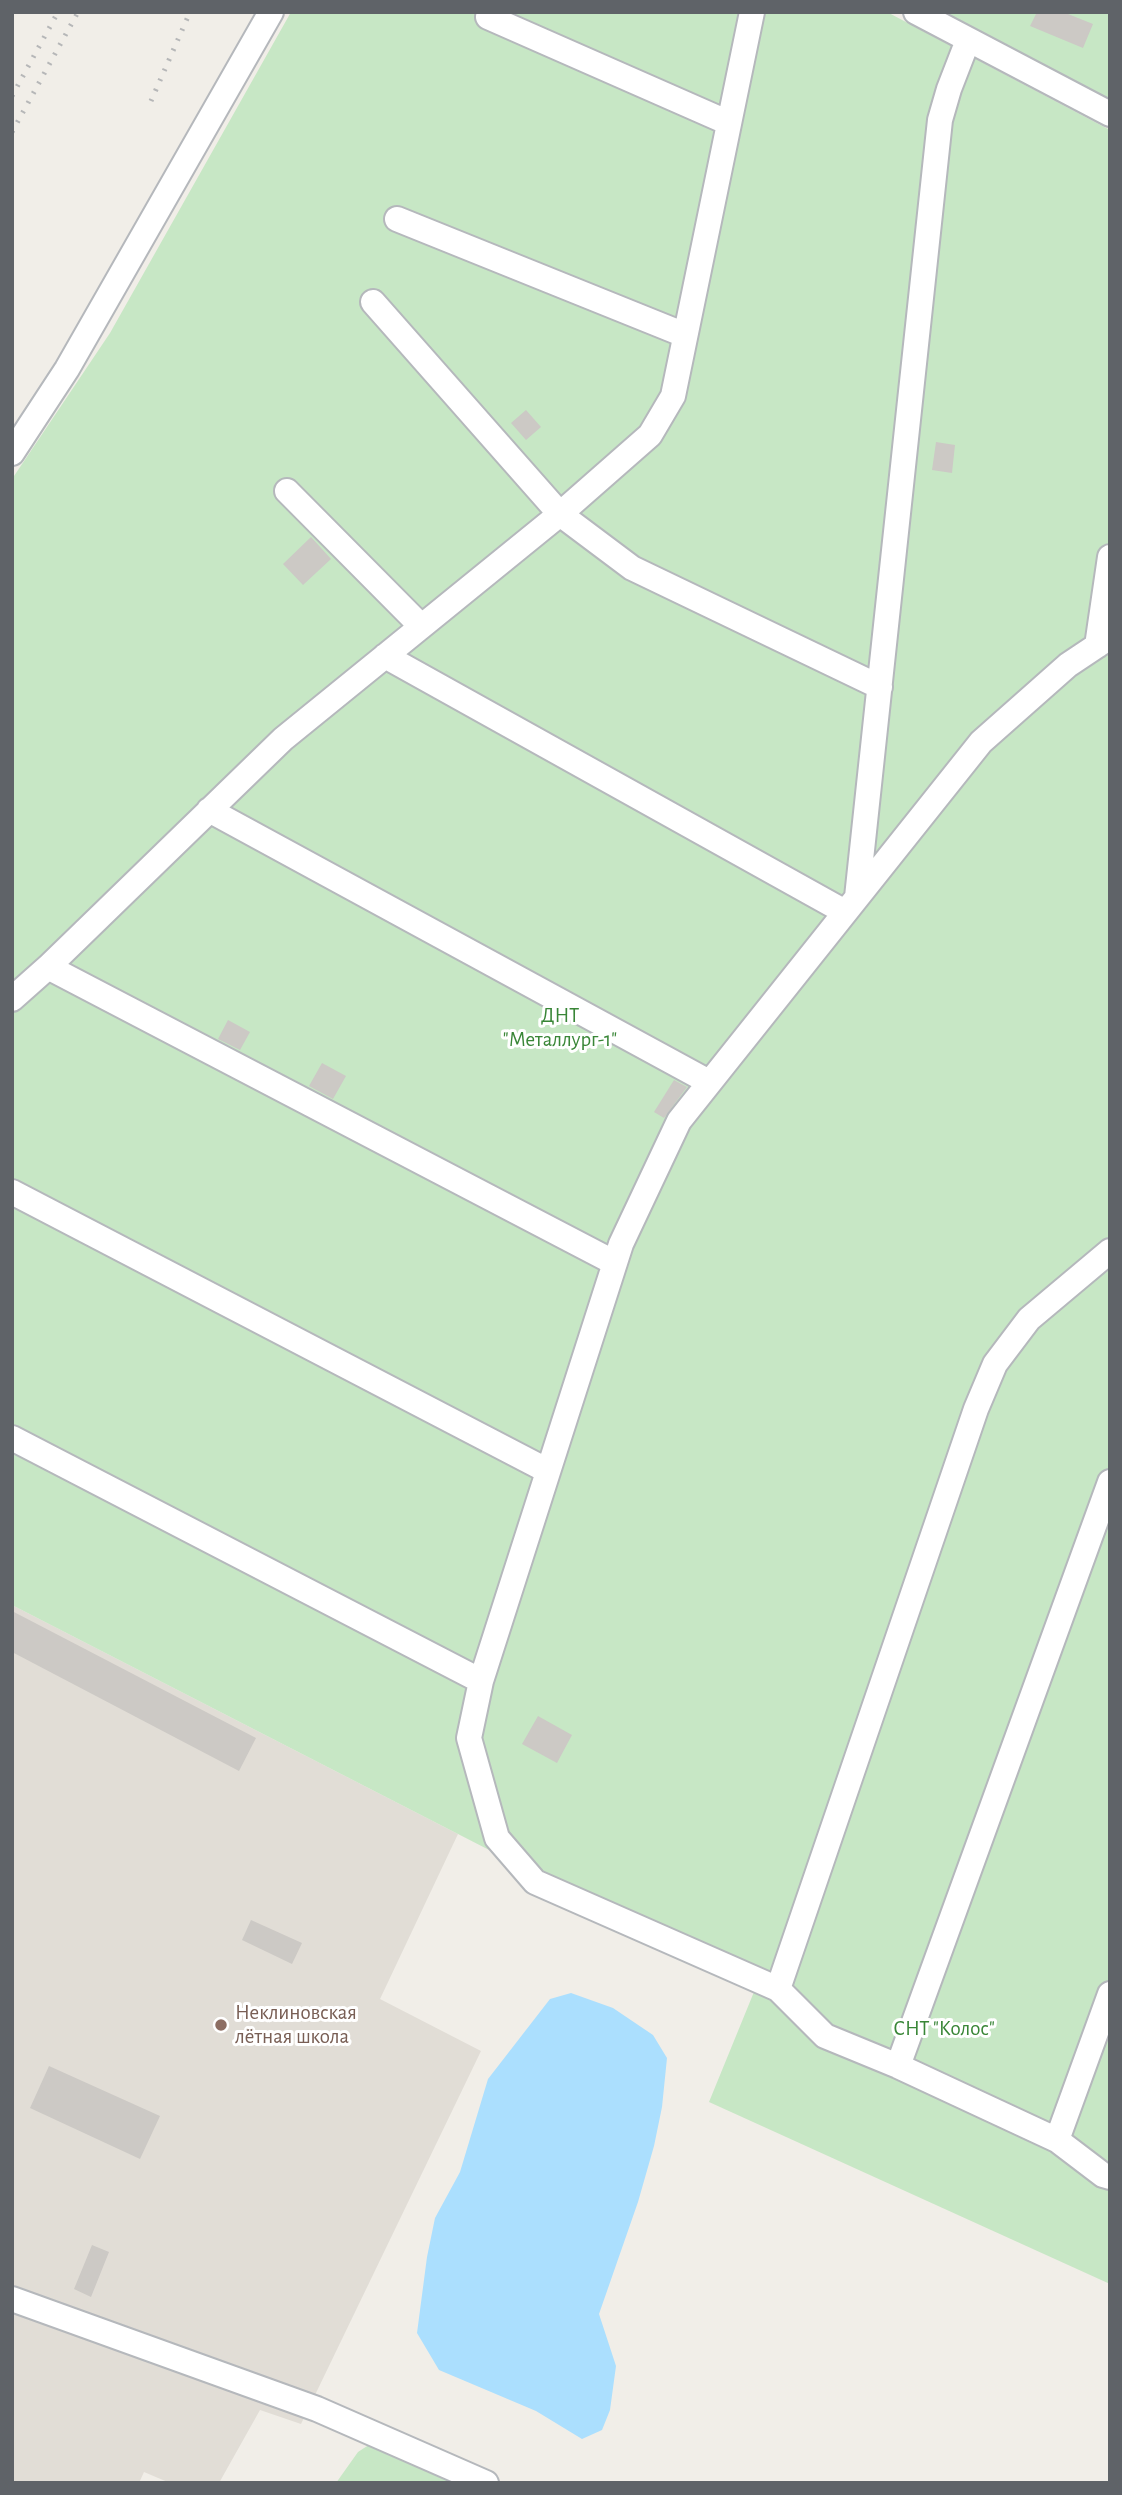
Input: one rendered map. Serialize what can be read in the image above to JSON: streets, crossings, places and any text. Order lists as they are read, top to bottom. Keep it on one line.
{"parks":["ДНТ \"Металлург-1\"","СНТ \"Колос\""],"places":["Неклиновская лётная школа"]}
